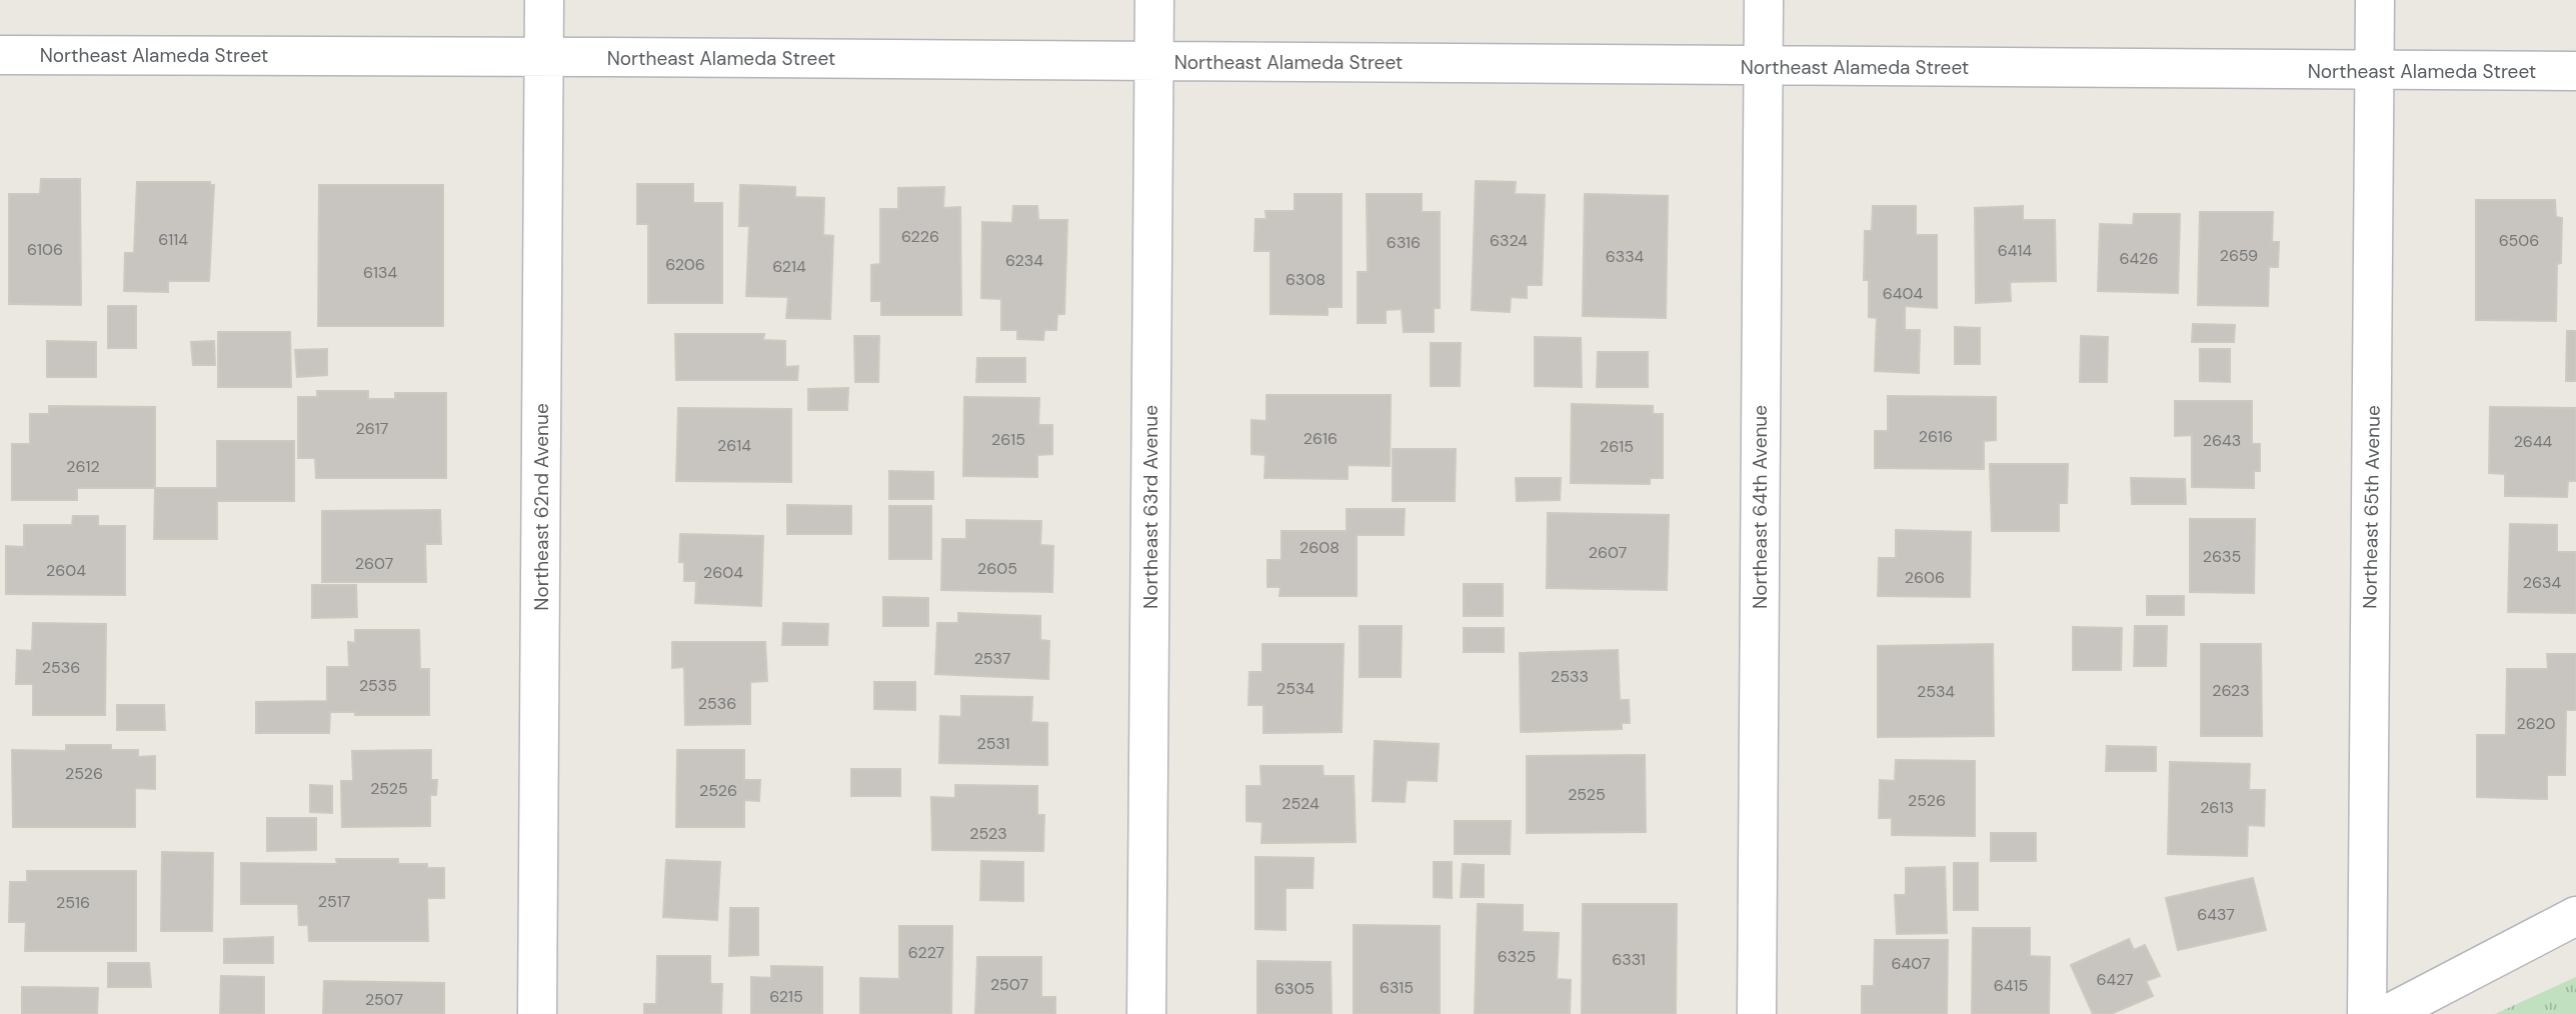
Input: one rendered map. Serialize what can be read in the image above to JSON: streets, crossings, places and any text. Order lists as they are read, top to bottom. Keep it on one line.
{"streets":{"street":["Northeast Alameda Street","Northeast 62nd Avenue","Northeast 63rd Avenue","Northeast 64th Avenue","Northeast 65th Avenue"]},"crossings":[["Northeast Alameda Street","Northeast 62nd Avenue"],["Northeast Alameda Street","Northeast 63rd Avenue"],["Northeast Alameda Street","Northeast 64th Avenue"],["Northeast Alameda Street","Northeast 65th Avenue"]],"house_numbers":["6226","6114","6324","6506","6316","6106","6414","2659","6334","6426","6234","6206","6214","6134","6308","6404","2617","2616","2616","2615","2643","2644","2614","2615","2612","2608","2607","2635","2607","2605","2604","2604","2606","2634","2537","2536","2533","2535","2534","2623","2534","2536","2620","2531","2526","2525","2526","2525","2526","2524","2613","2523","2517","2516","6437","6227","6325","6331","6407","6427","2507","6415","6315","6305","6215","2507"]}
